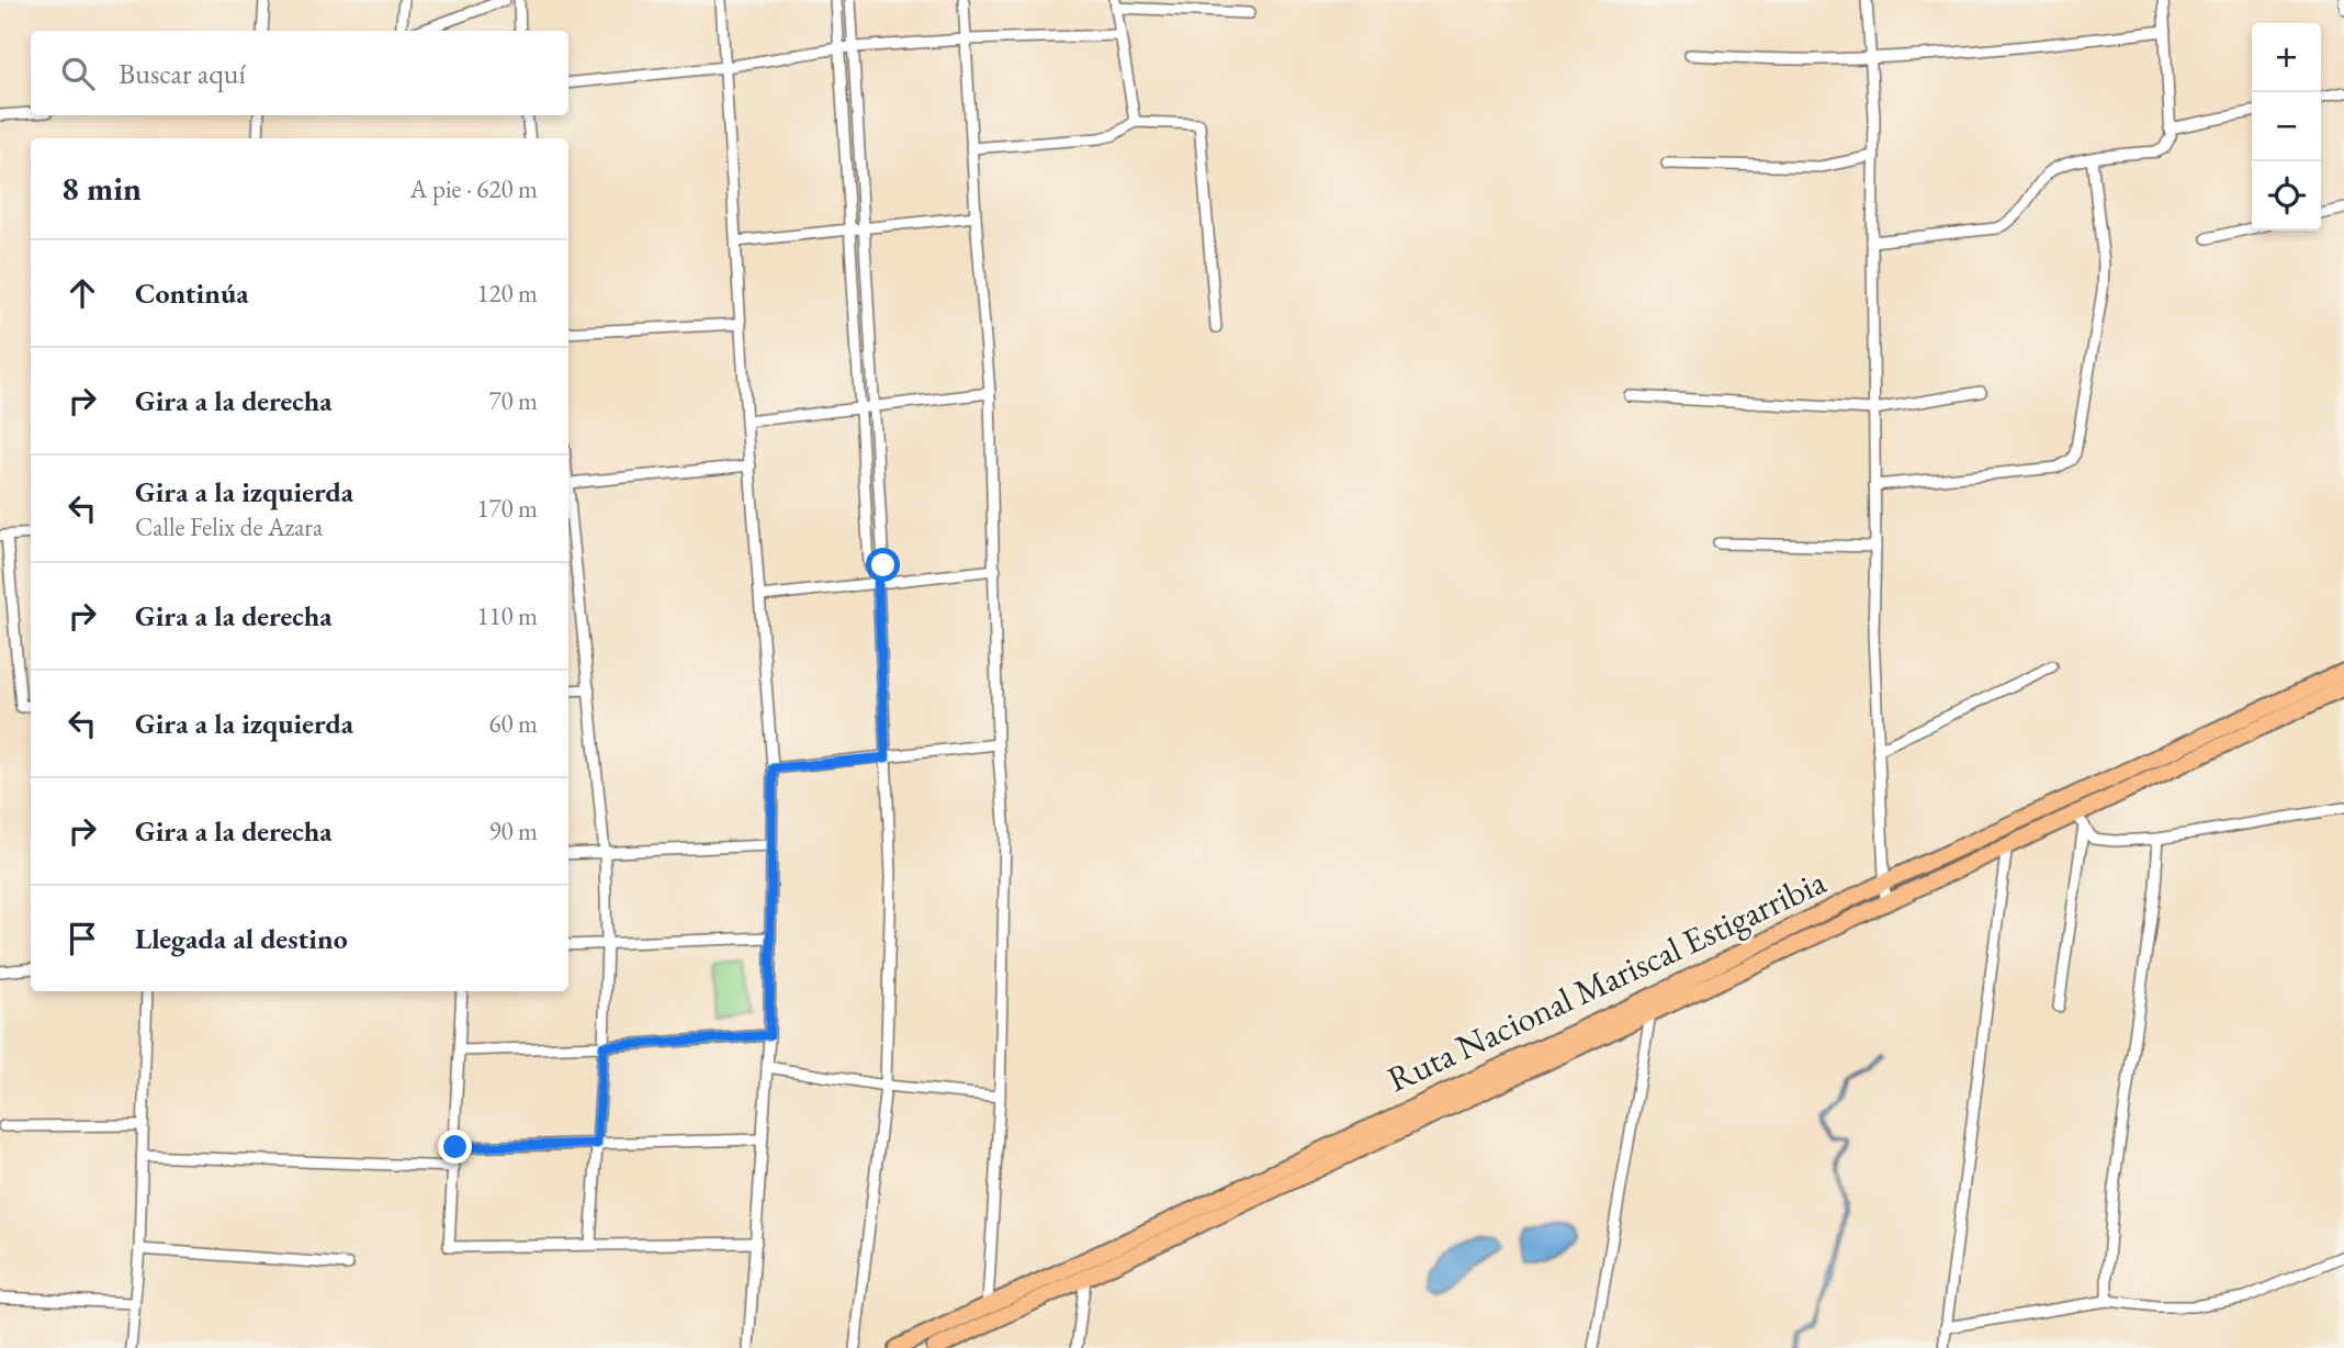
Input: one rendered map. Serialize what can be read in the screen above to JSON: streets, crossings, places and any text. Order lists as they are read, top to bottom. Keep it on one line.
{"streets":{"highway":["Ruta Nacional Mariscal Estigarribia"]},"page":{"map_buttons":["+","−"],"search":"Buscar aquí","heading":["8 min","A pie · 620 m"],"list":[["Continúa","120 m"],["Gira a la derecha","70 m"],["Gira a la izquierda","Calle Felix de Azara","170 m"],["Gira a la derecha","110 m"],["Gira a la izquierda","60 m"],["Gira a la derecha","90 m"],"Llegada al destino"]}}
